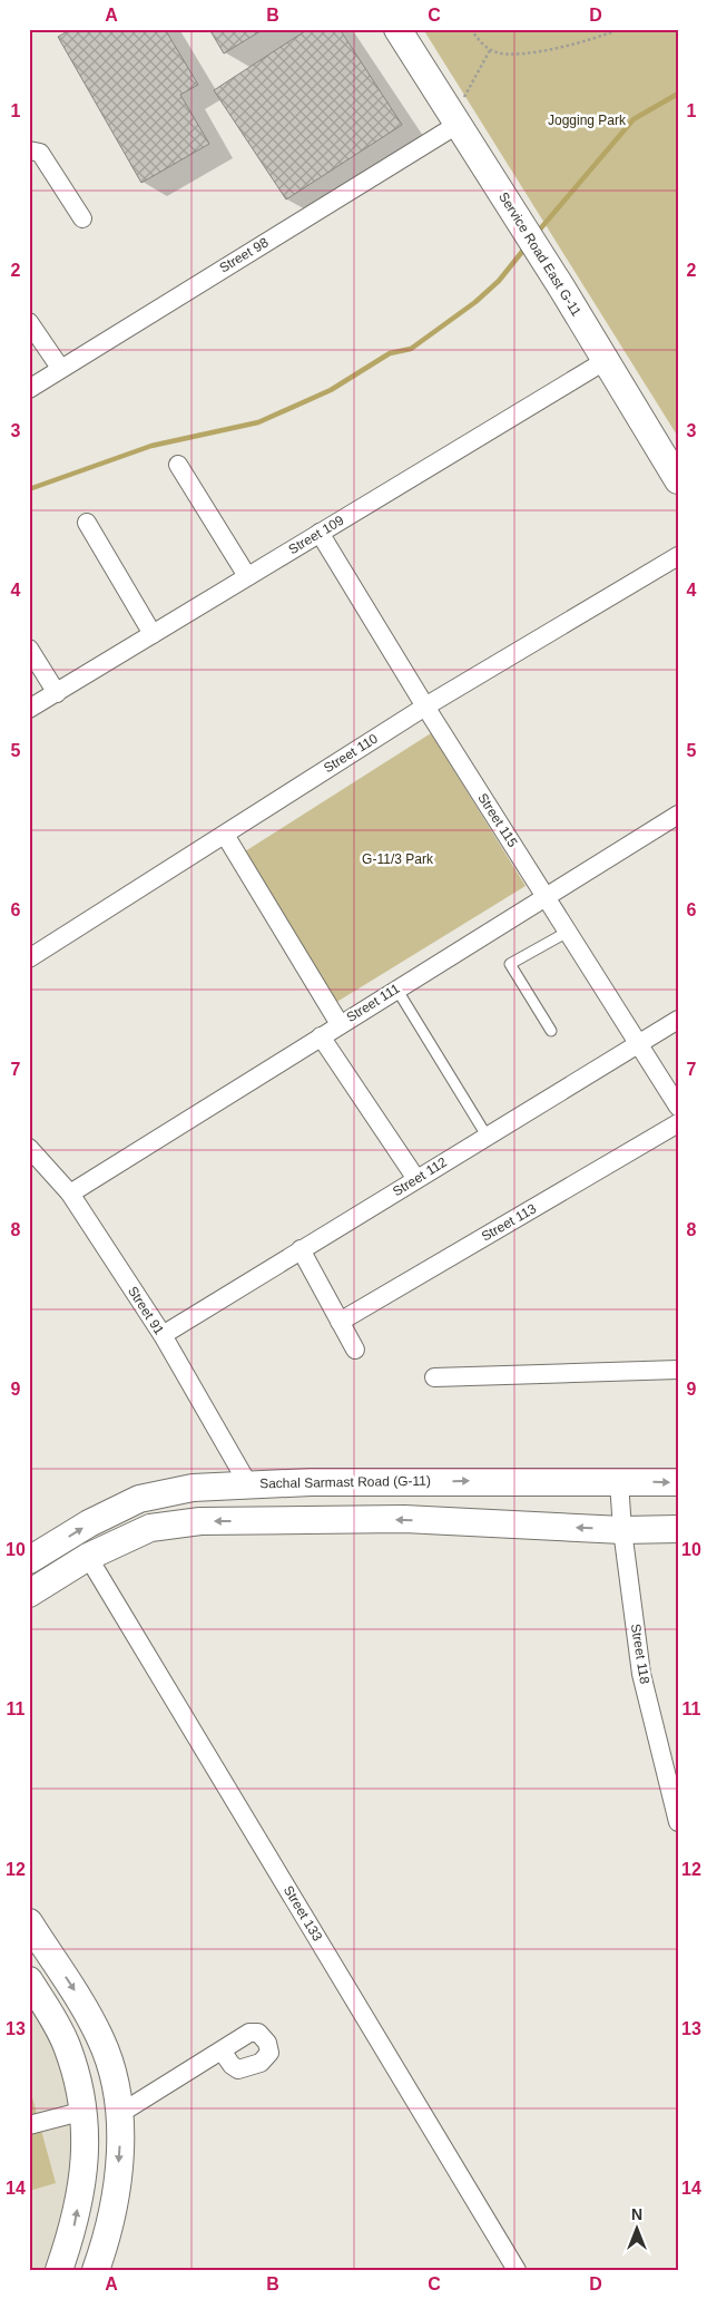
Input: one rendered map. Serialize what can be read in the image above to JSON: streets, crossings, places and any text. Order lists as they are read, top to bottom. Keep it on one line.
{"streets":{"main road":["Service Road East G-11","Sachal Sarmast Road (G-11)"],"street":["Street 98","Street 109","Street 110","Street 115","Street 111","Street 112","Street 113","Street 91","Street 118","Street 133"]},"crossings":[["Service Road East G-11","Street 98"],["Service Road East G-11","Street 109"],["Street 109","Street 115"],["Street 110","Street 115"],["Street 115","Street 111"],["Street 115","Street 112"],["Street 111","Street 91"],["Street 112","Street 91"],["Street 91","Sachal Sarmast Road (G-11)"],["Sachal Sarmast Road (G-11)","Street 118"]],"parks":["Jogging Park","G-11/3 Park"],"north":"top","grid":{"columns":["A","B","C","D"],"rows":["1","2","3","4","5","6","7","8","9","10","11","12","13","14"]}}
